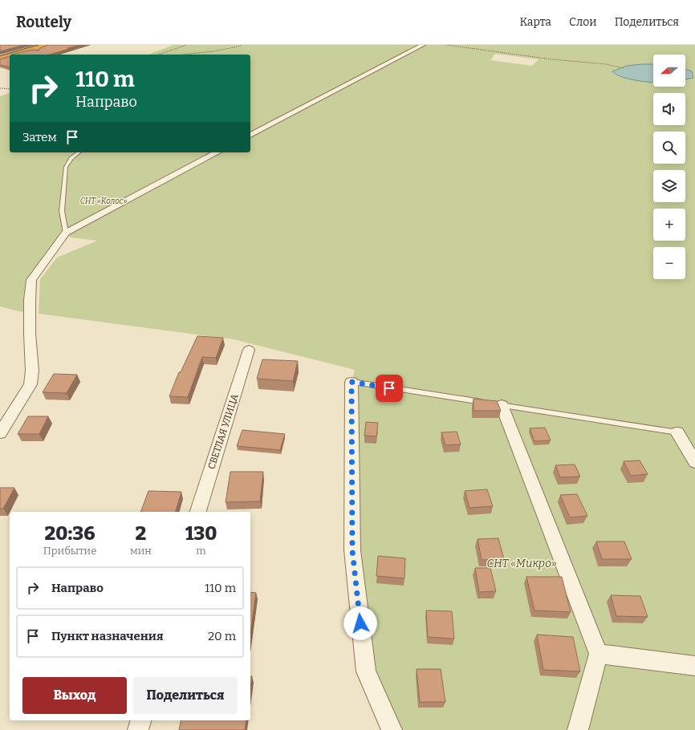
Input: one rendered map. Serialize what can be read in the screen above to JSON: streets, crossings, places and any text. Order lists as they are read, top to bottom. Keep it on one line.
{"streets":{"street":["СВЕТЛАЯ УЛИЦА"]},"parks":["СНТ «Колос»","СНТ «Микро»"],"north":"left","page":{"header":"Routely","nav":["Карта","Слои","Поделиться"],"map_buttons":["+","−"],"turn":["110 m","Направо"],"then":"Затем","eta":["20:36","Прибытие","2","мин","130","m"],"list":[{"name":"Направо","value":"110 m"},{"name":"Пункт назначения","value":"20 m"}],"buttons":["Выход","Поделиться"]}}
